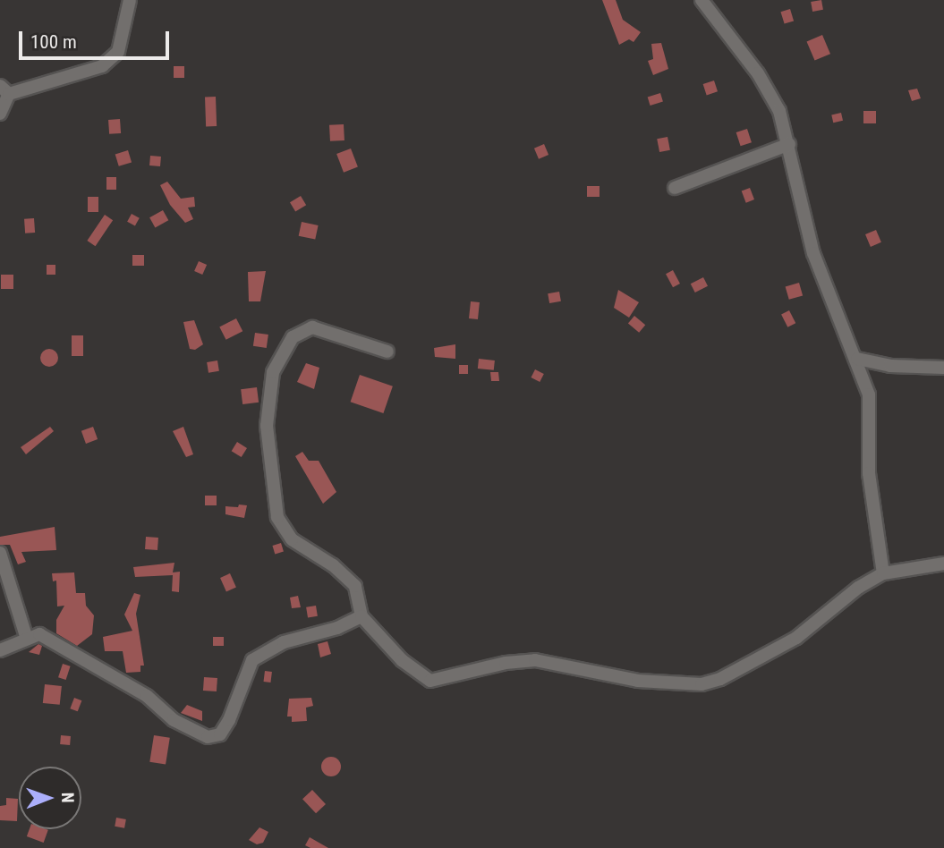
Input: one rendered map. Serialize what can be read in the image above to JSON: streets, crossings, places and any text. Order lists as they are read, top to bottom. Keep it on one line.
{"scale_bar":"100 m","north":"right"}
